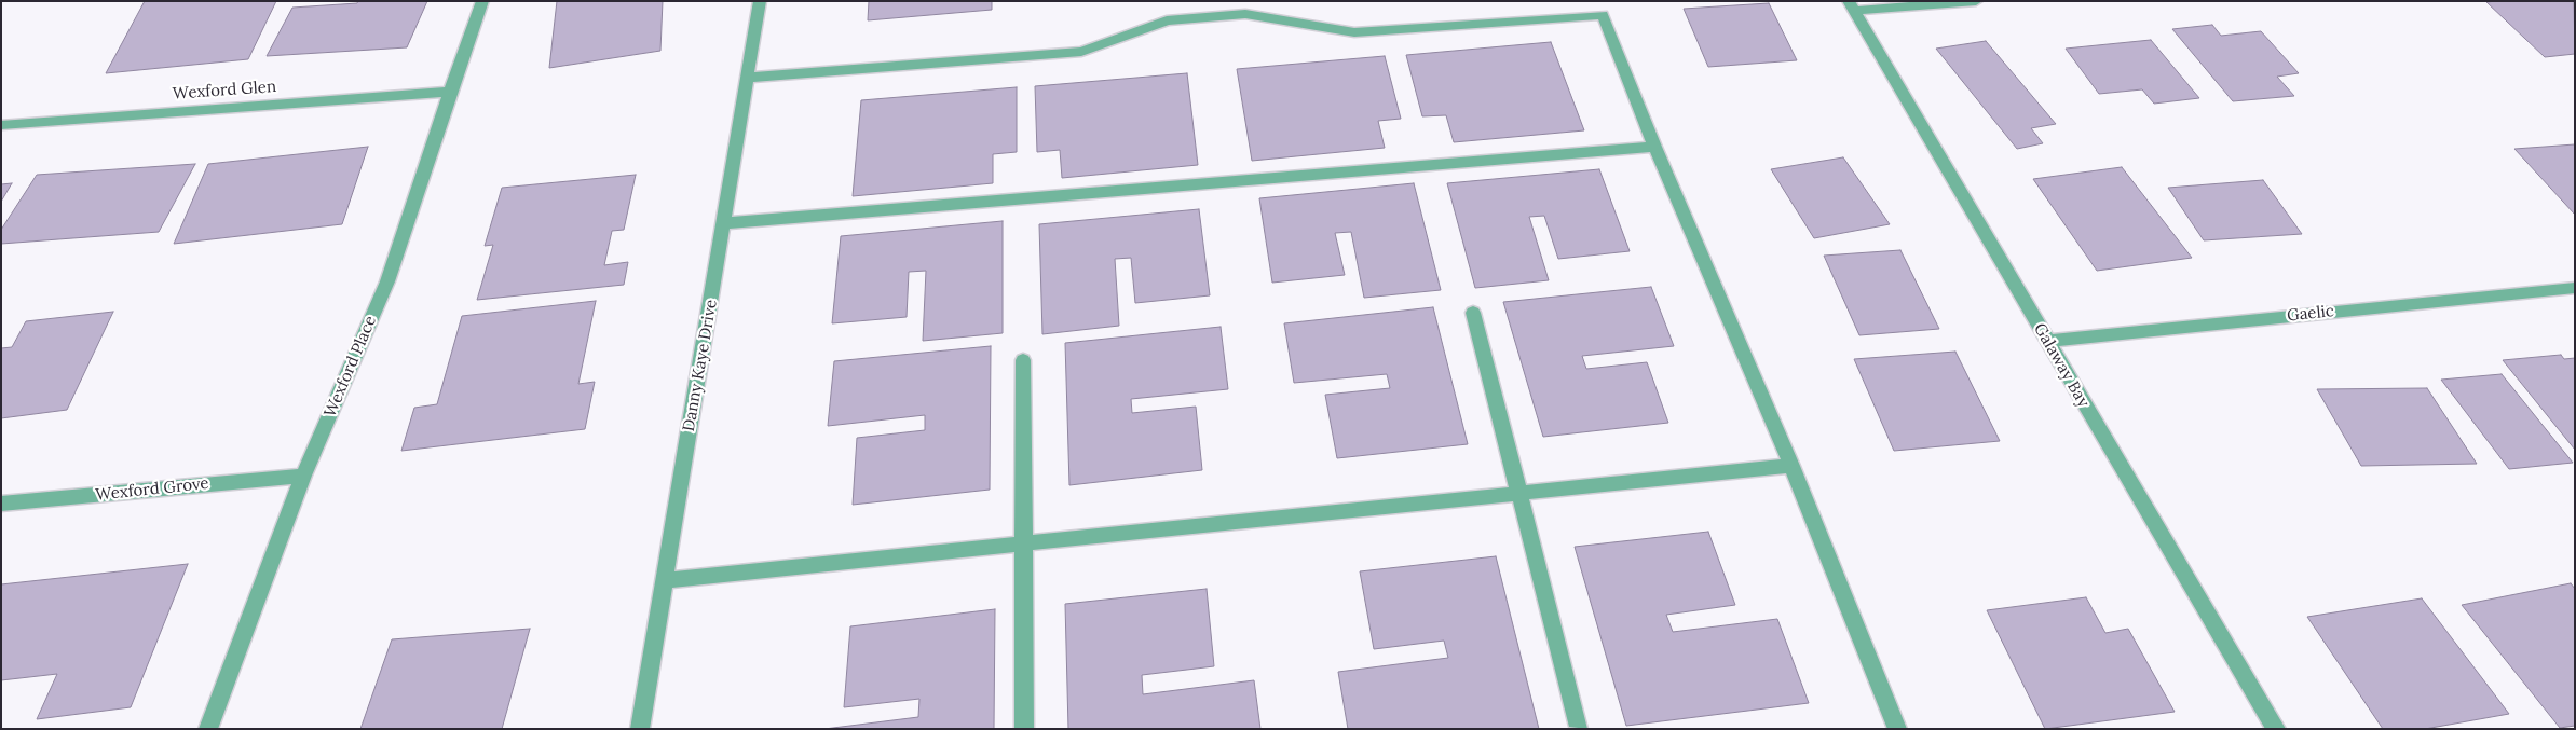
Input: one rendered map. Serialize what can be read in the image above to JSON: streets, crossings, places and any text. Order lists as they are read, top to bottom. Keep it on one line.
{"streets":{"street":["Wexford Glen","Gaelic","Danny Kaye Drive","Galaway Bay","Wexford Place","Wexford Grove"]},"crossings":[["Wexford Glen","Wexford Place"],["Gaelic","Galaway Bay"],["Wexford Place","Wexford Grove"]]}
